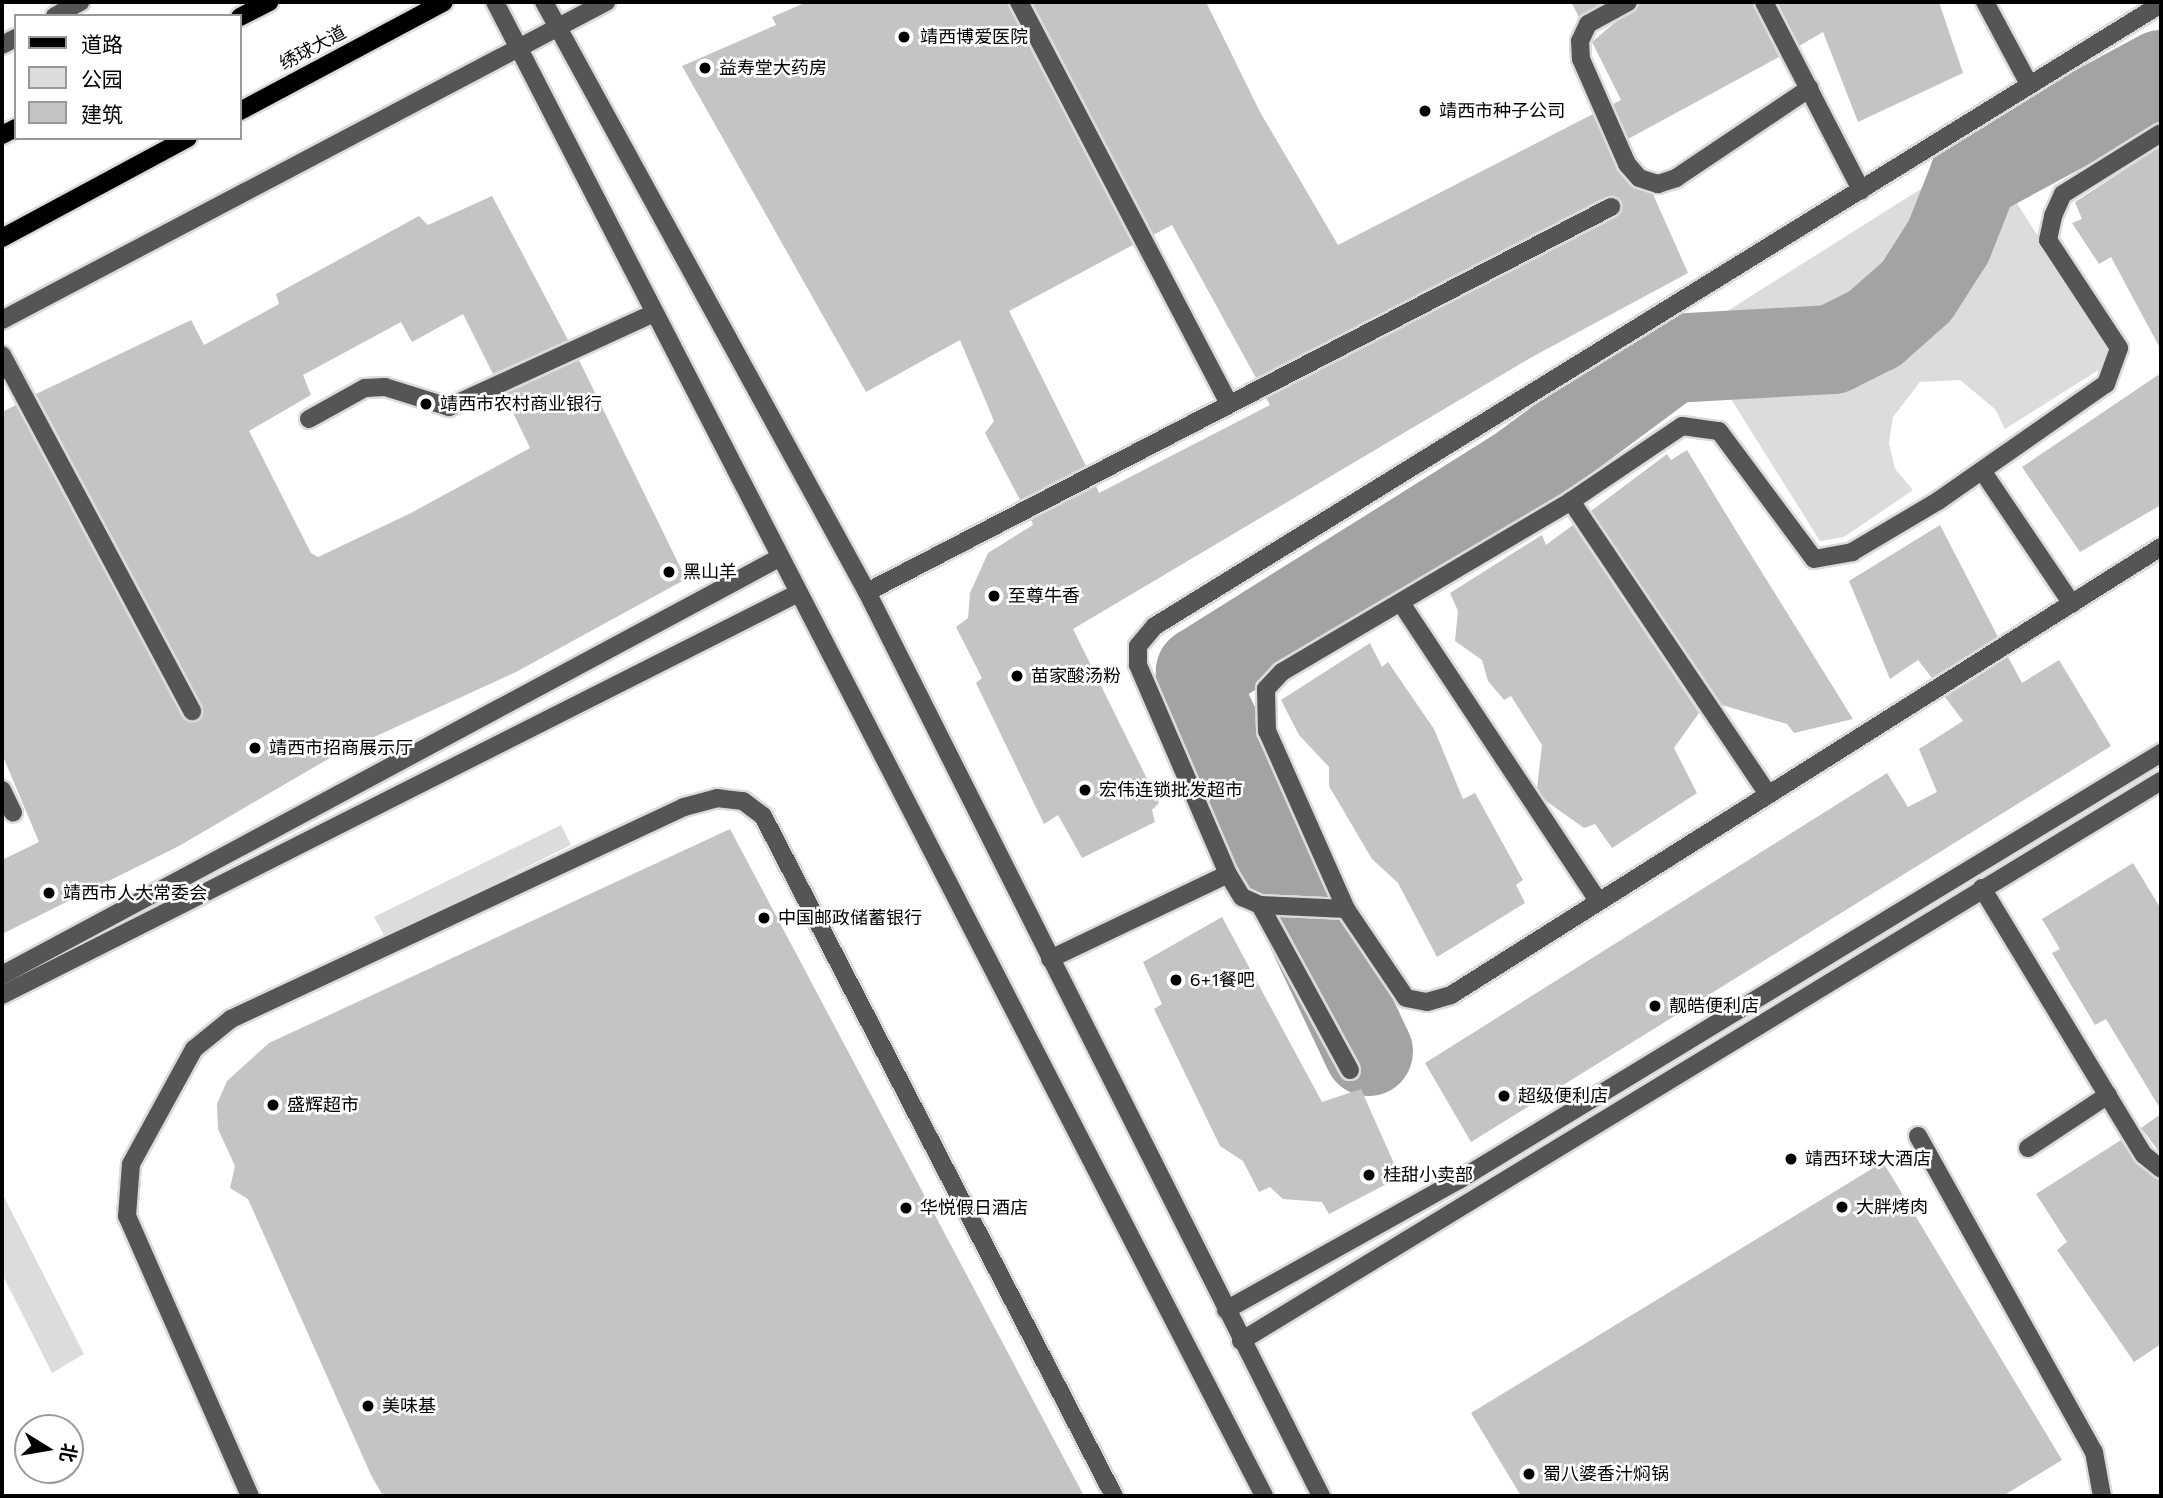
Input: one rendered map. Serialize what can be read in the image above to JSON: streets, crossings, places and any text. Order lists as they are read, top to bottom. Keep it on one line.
{"streets":{"main road":["绣球大道"]},"places":["靖西博爱医院","益寿堂大药房","靖西市种子公司","靖西市农村商业银行","黑山羊","至尊牛香","苗家酸汤粉","靖西市招商展示厅","宏伟连锁批发超市","靖西市人大常委会","中国邮政储蓄银行","6+1餐吧","靓皓便利店","超级便利店","盛辉超市","靖西环球大酒店","桂甜小卖部","大胖烤肉","华悦假日酒店","美味基","蜀八婆香汁焖锅"],"legend":["道路","公园","建筑"],"north":"right"}
